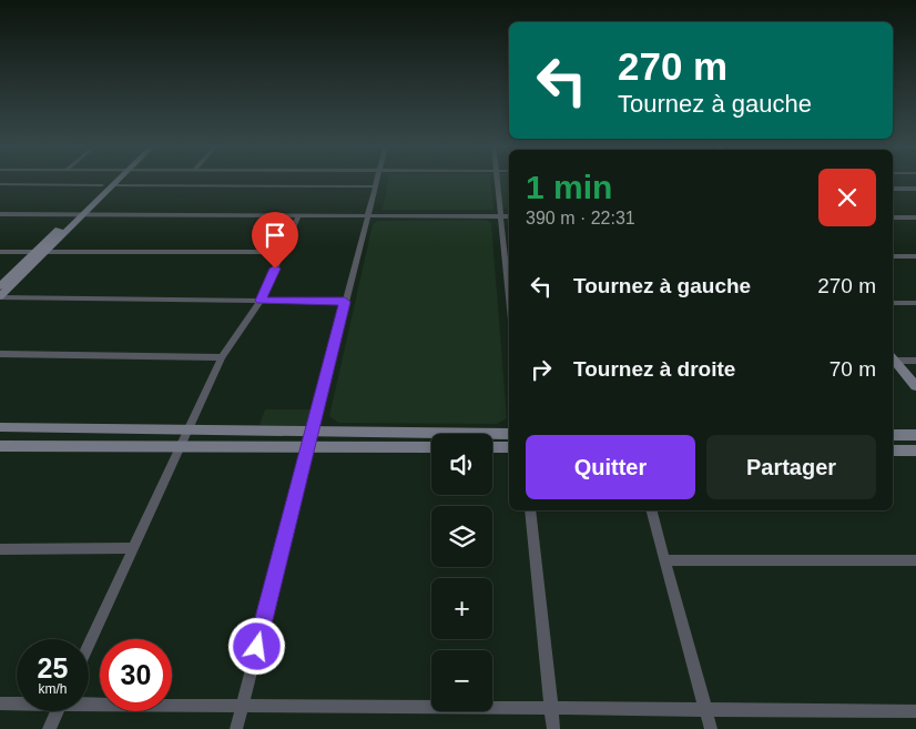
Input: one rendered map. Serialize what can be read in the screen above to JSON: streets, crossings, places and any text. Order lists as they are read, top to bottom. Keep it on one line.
{"page":{"turn":["270 m","Tournez à gauche"],"heading":["1 min","390 m · 22:31"],"list":[{"name":"Tournez à gauche","value":"270 m"},{"name":"Tournez à droite","value":"70 m"}],"buttons":["Quitter","Partager"],"map_buttons":["+","−"],"speed":"25 km/h","limit":"30"}}
